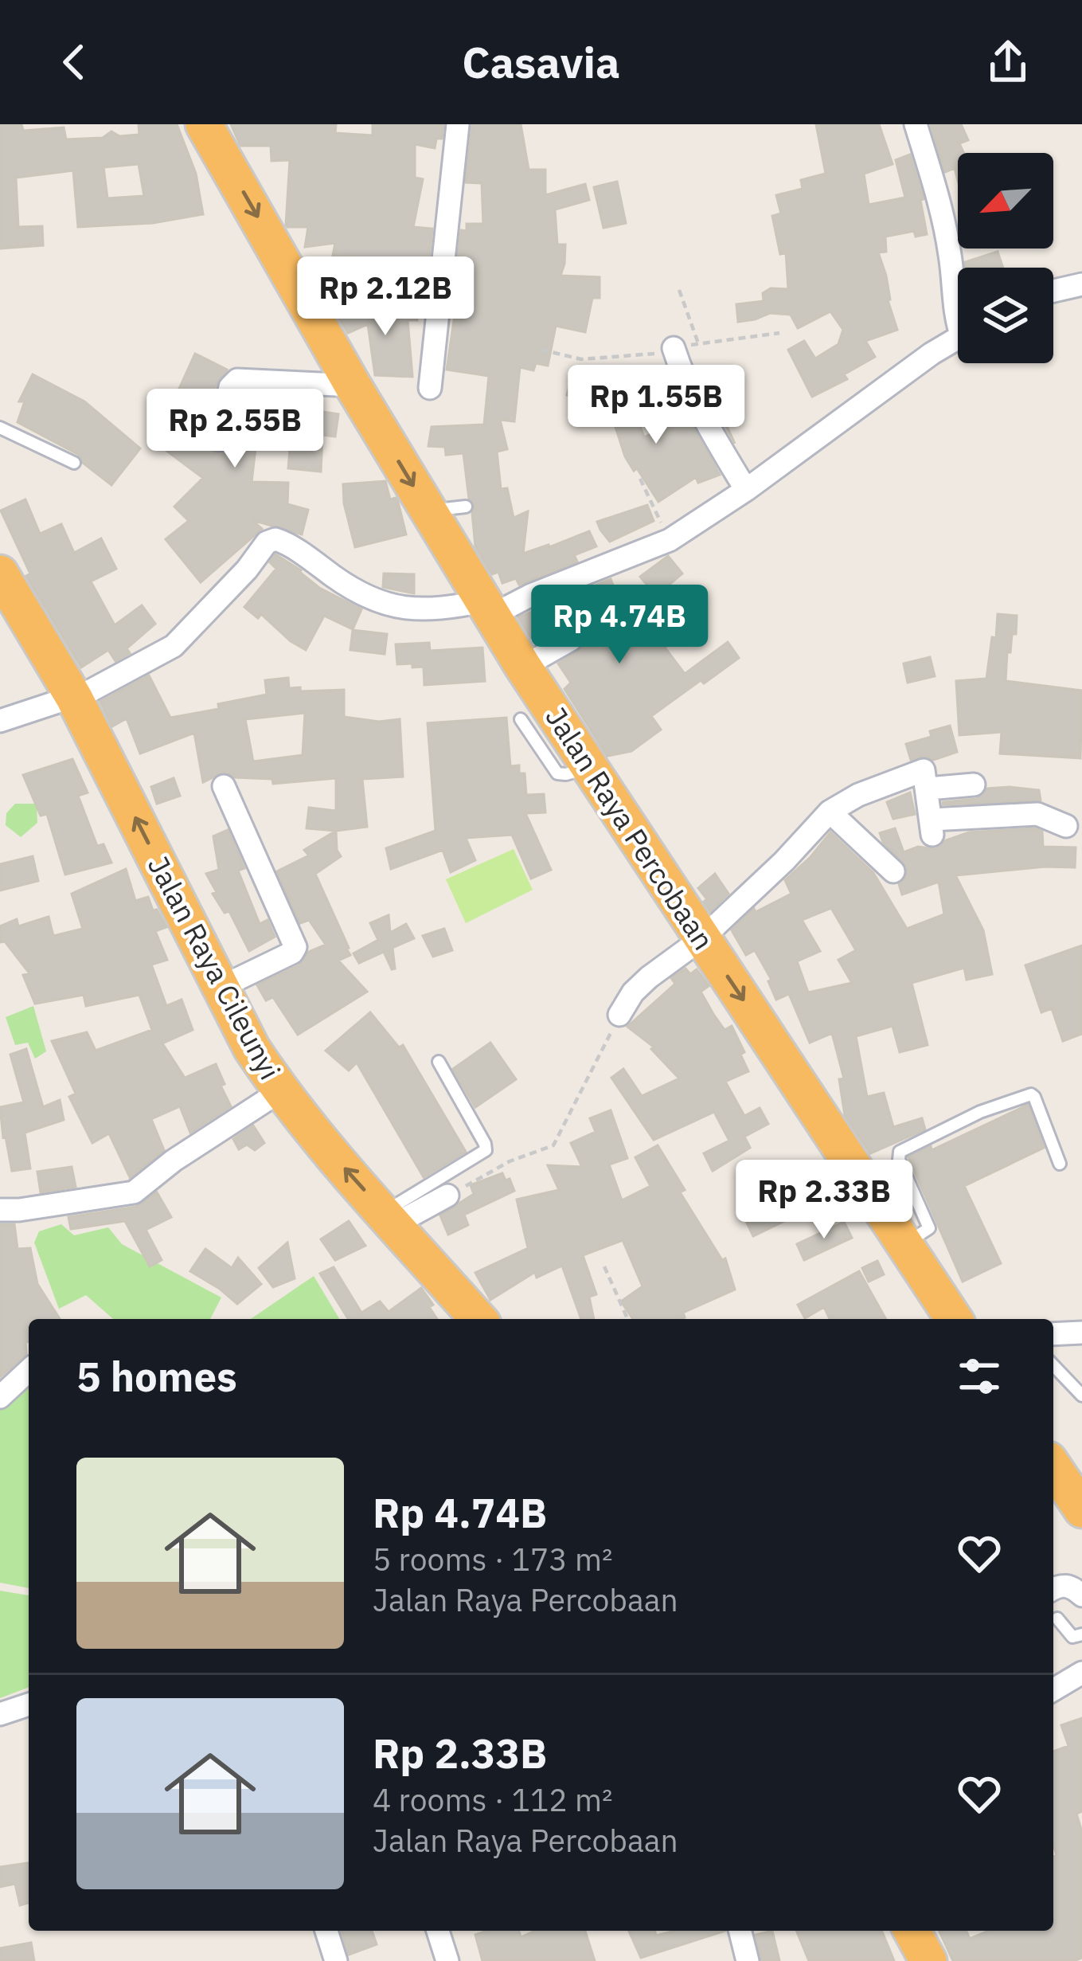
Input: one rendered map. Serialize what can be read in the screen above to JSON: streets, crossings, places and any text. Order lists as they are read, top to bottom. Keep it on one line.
{"streets":{"highway":["Jalan Raya Percobaan","Jalan Raya Cileunyi"]},"one_way":["Jalan Raya Percobaan","Jalan Raya Cileunyi"],"north":"bottom left","page":{"header":"Casavia","price":["Rp 2.12B","Rp 1.55B","Rp 2.55B","Rp 4.74B","Rp 2.33B"],"heading":"5 homes","list":[{"name":"Rp 4.74B","note":"5 rooms · 173 m² · Jalan Raya Percobaan"},{"name":"Rp 2.33B","note":"4 rooms · 112 m² · Jalan Raya Percobaan"}]}}
